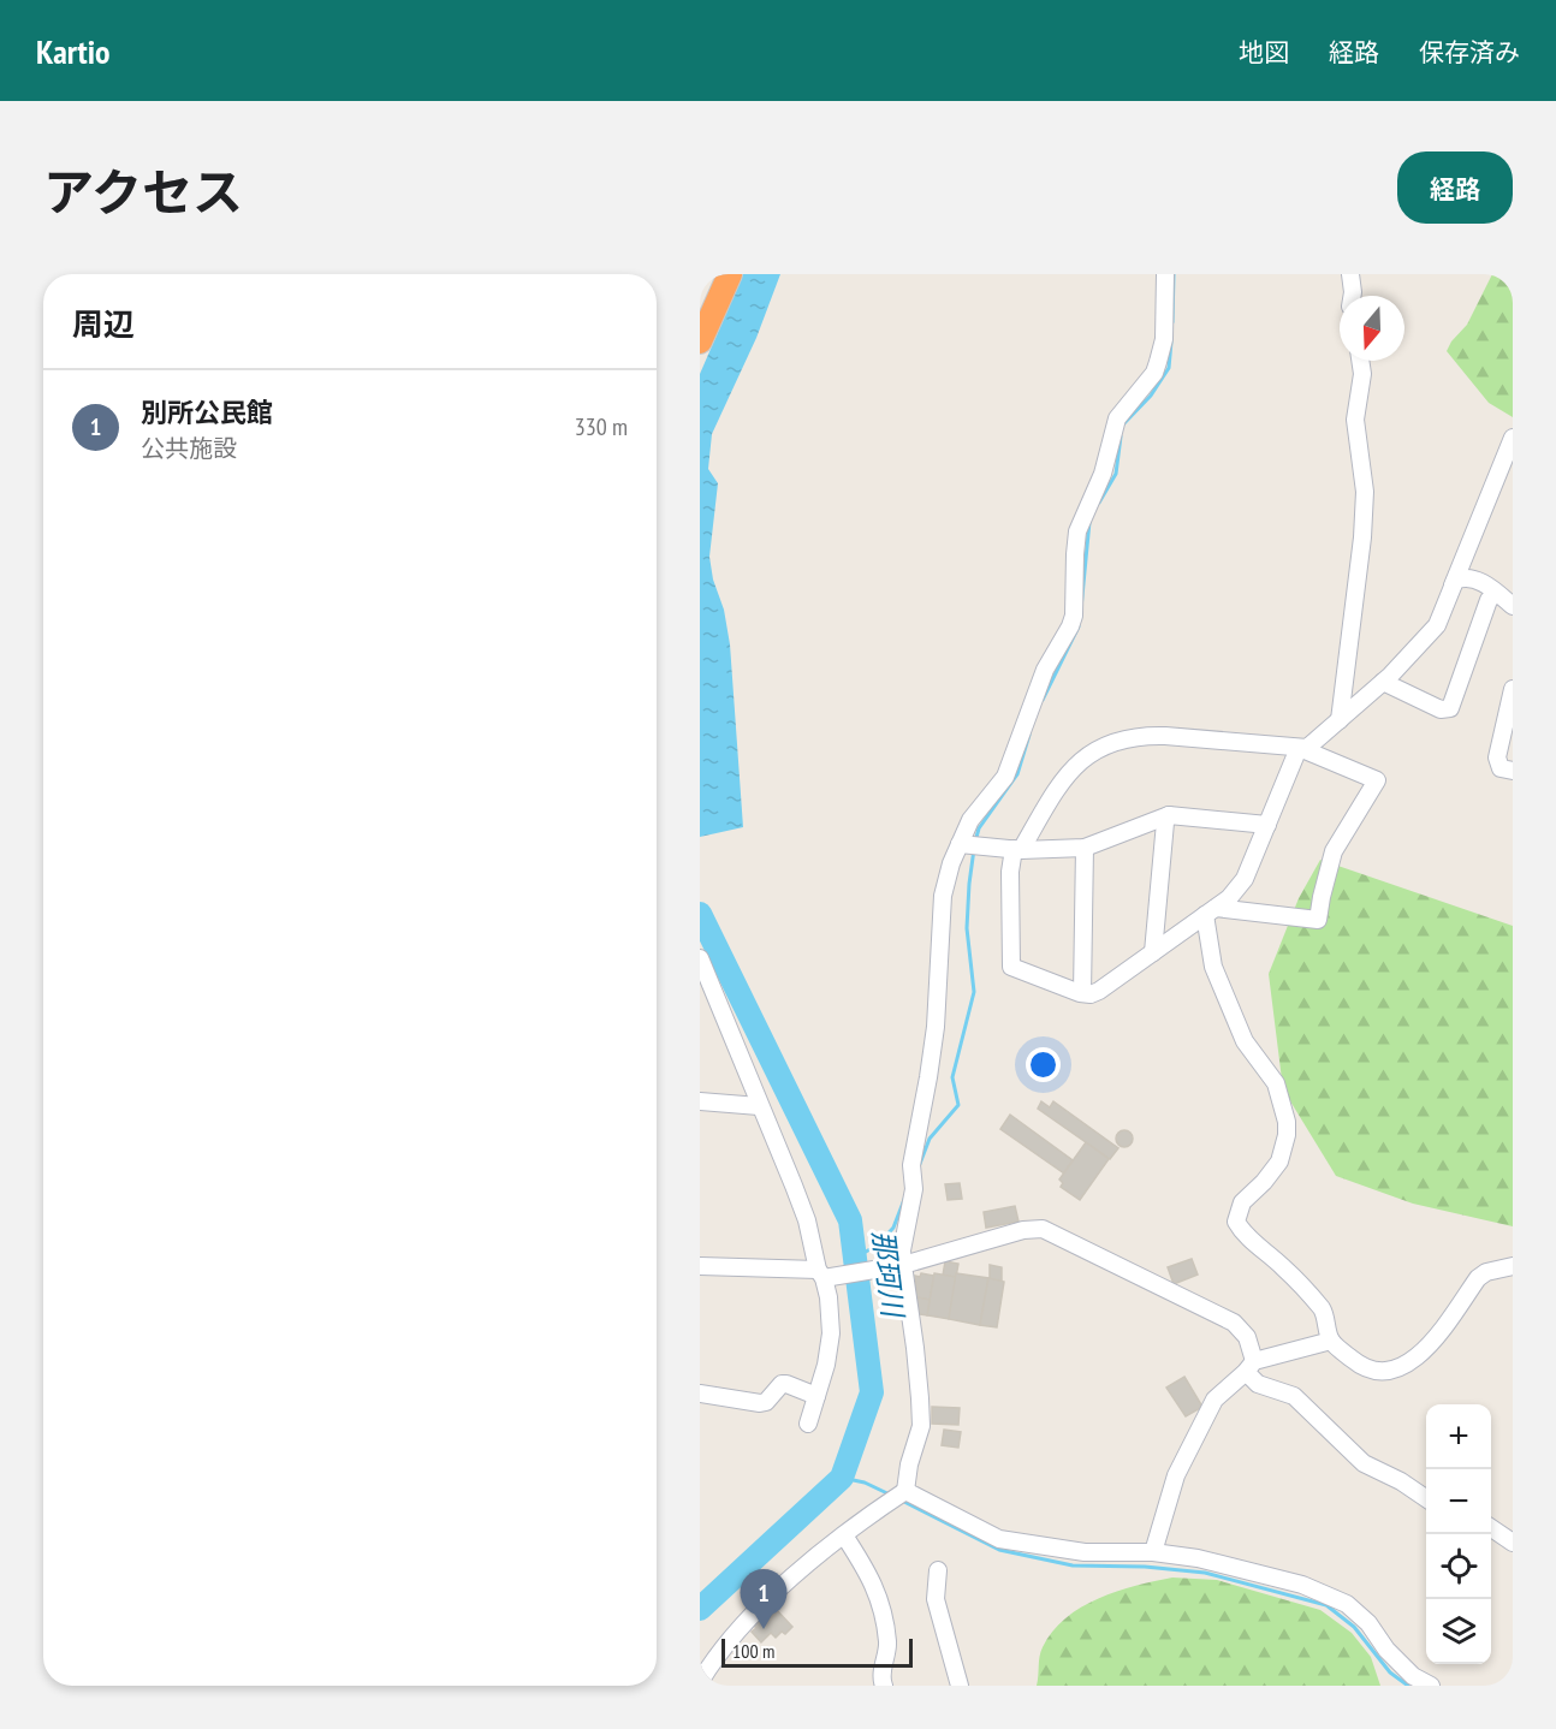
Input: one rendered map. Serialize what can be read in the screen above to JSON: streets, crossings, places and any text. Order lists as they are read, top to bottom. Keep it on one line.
{"water":["那珂川"],"scale_bar":"100 m","north":"bottom","page":{"header":"Kartio","nav":["地図","経路","保存済み"],"title":"アクセス","buttons":"経路","heading":"周辺","list":[{"mark":"1","name":"別所公民館","note":"公共施設","value":"330 m"}],"map_buttons":["+","−"],"pins":"1","scale":"100 m"}}
